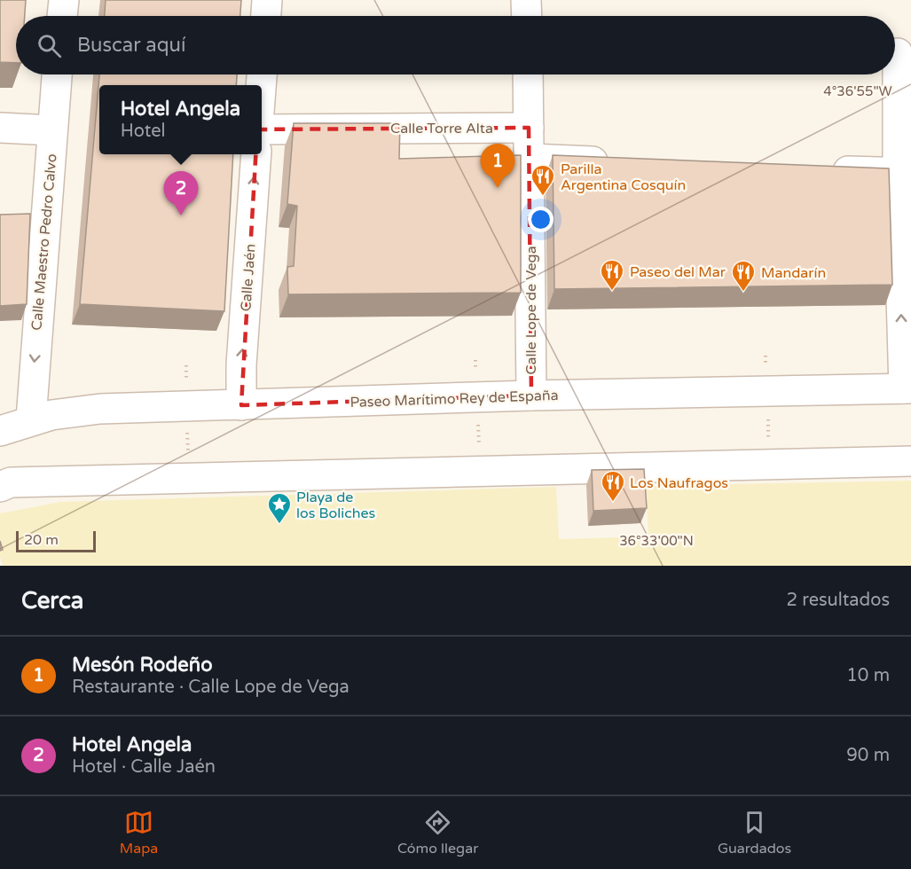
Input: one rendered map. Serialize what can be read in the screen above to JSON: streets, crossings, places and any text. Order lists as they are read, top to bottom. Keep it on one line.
{"streets":{"street":["Calle Torre Alta","Calle Maestro Pedro Calvo","Calle Jaén","Calle Lope de Vega","Paseo Marítimo Rey de España"]},"crossings":[["Calle Torre Alta","Calle Lope de Vega"],["Calle Maestro Pedro Calvo","Paseo Marítimo Rey de España"],["Calle Jaén","Paseo Marítimo Rey de España"],["Calle Lope de Vega","Paseo Marítimo Rey de España"]],"one_way":["Calle Maestro Pedro Calvo","Calle Jaén"],"places":{"restaurant":["Parilla Argentina Cosquín","Paseo del Mar","Mandarín","Los Naufragos"],"place":["Playa de los Boliches"]},"scale_bar":"20 m","page":{"search":"Buscar aquí","popup":["Hotel Angela","Hotel"],"pins":["1","2"],"scale":"20 m","heading":["Cerca","2 resultados"],"list":[{"mark":"1","name":"Mesón Rodeño","note":"Restaurante · Calle Lope de Vega","value":"10 m"},{"mark":"2","name":"Hotel Angela","note":"Hotel · Calle Jaén","value":"90 m"}],"nav":["Mapa","Cómo llegar","Guardados"]},"coordinates":["4°36'55\"W","36°33'00\"N"]}
